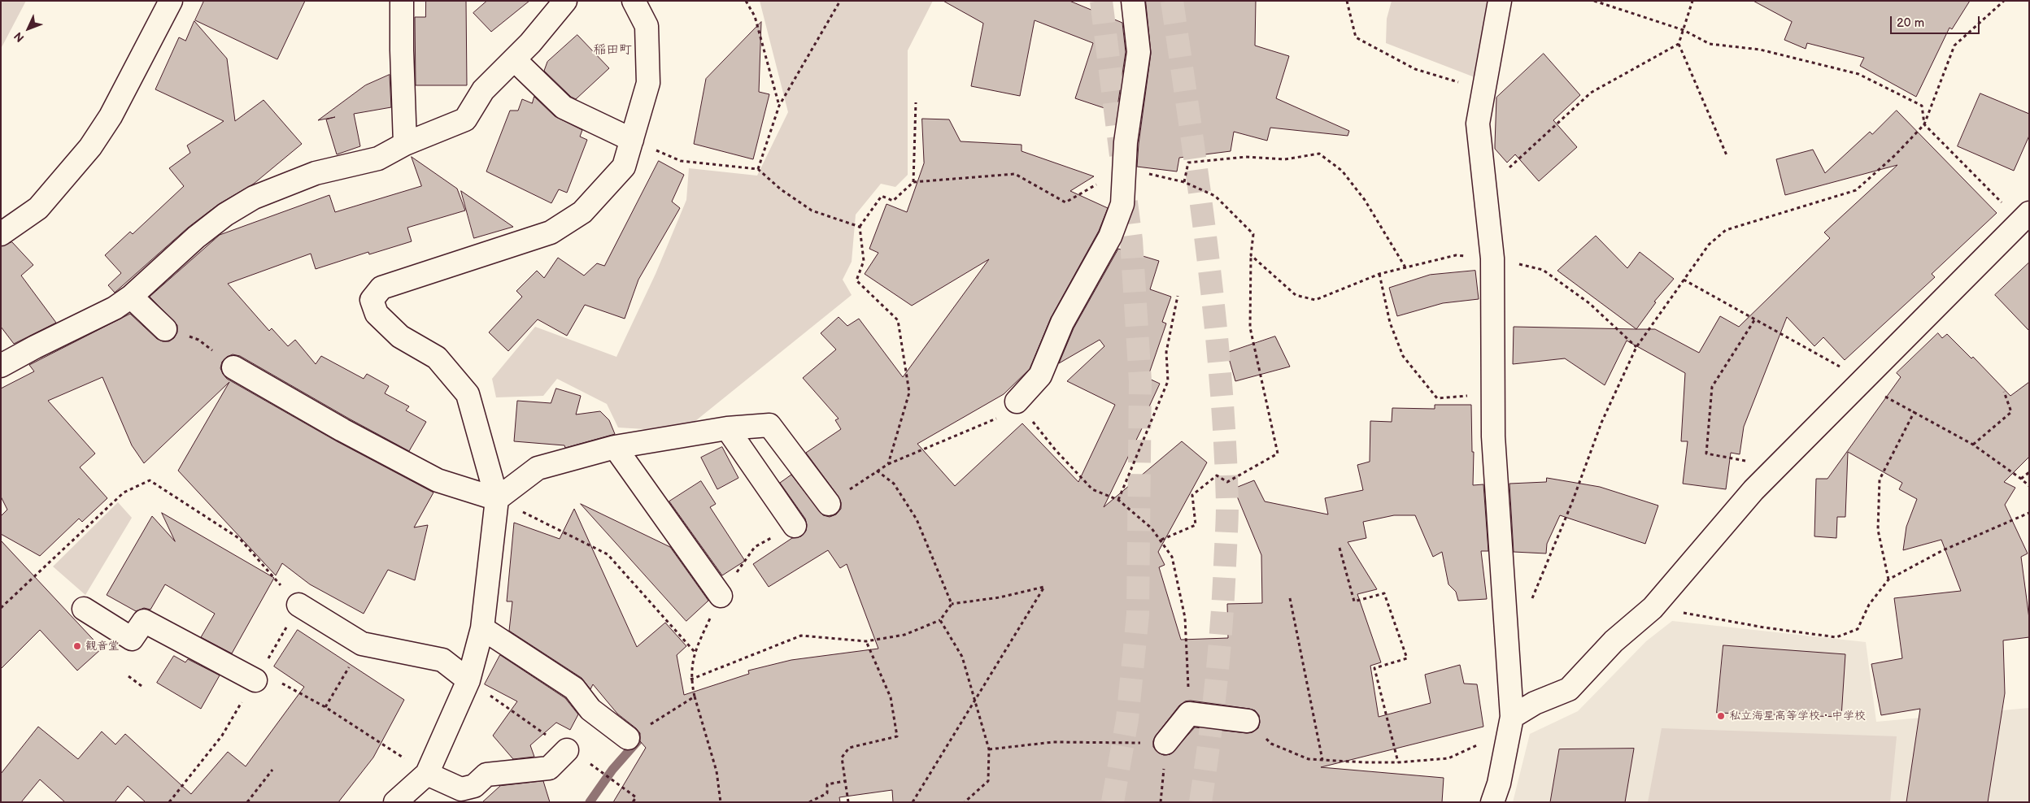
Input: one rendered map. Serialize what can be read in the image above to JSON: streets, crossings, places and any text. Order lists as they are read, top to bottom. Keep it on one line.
{"districts":["稲田町"],"places":["観音堂","私立海星高等学校・中学校"],"scale_bar":"20 m","north":"bottom left"}
